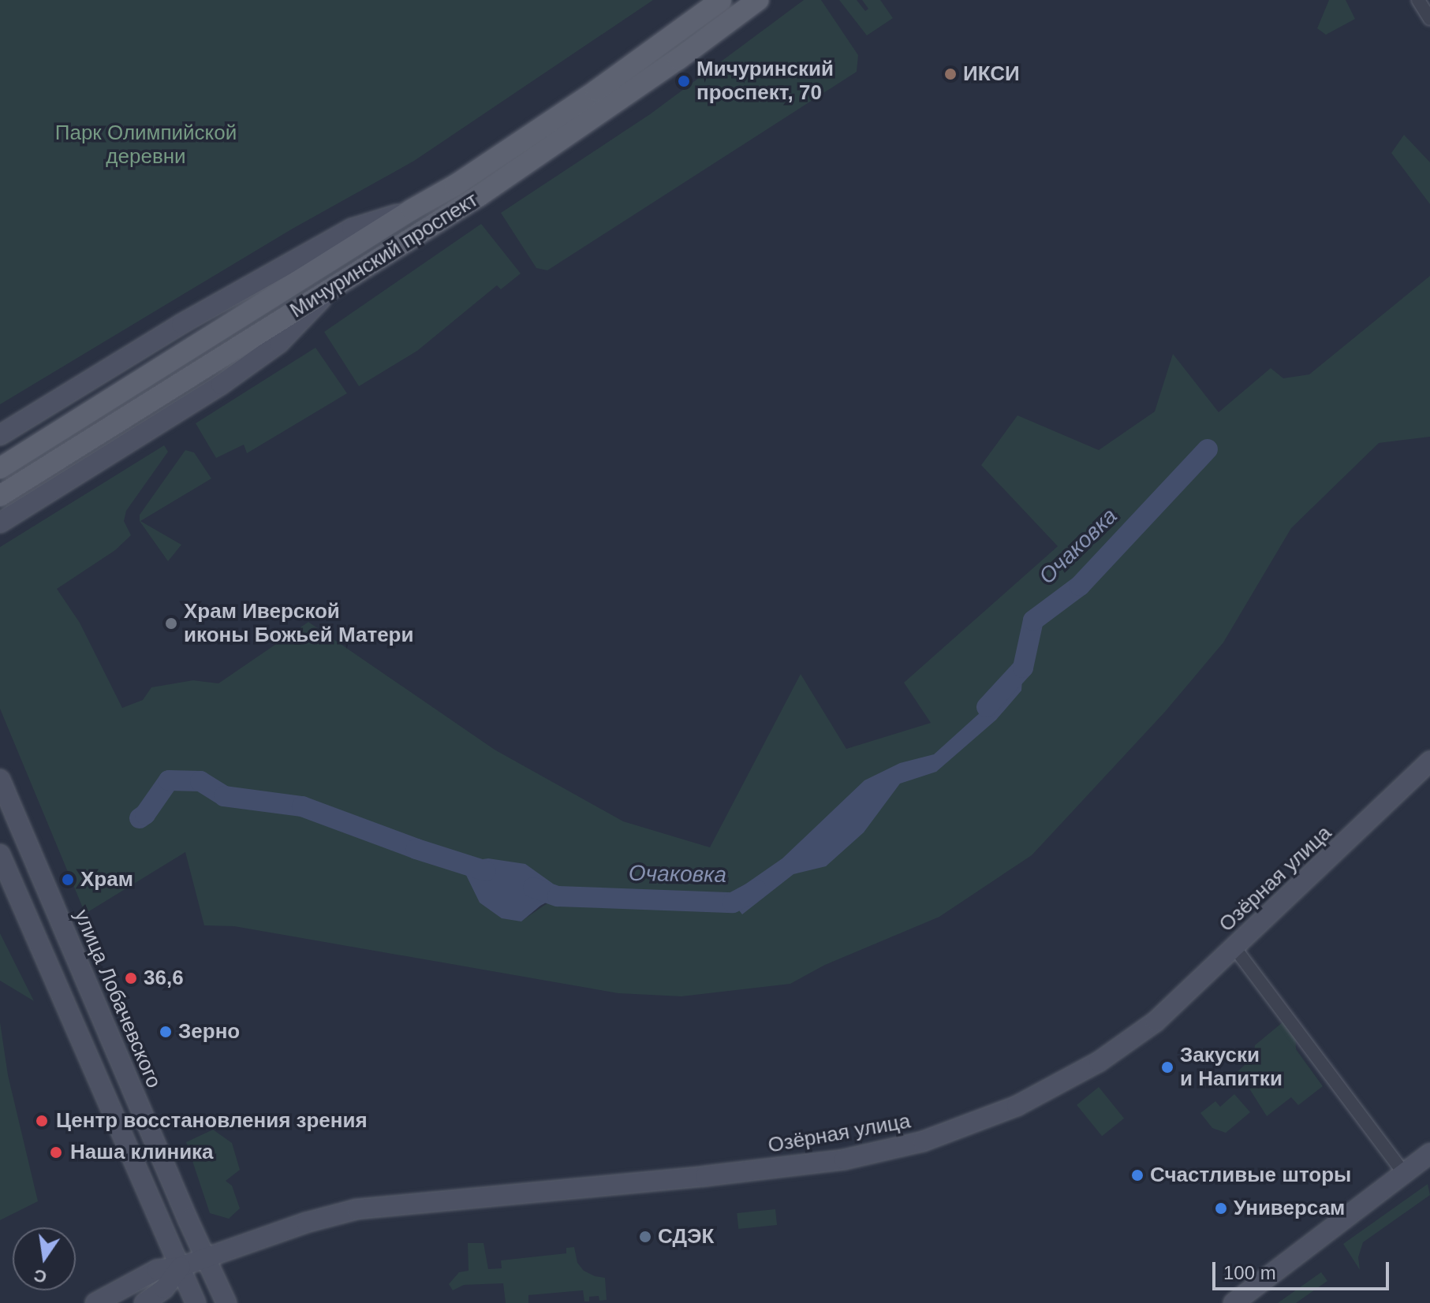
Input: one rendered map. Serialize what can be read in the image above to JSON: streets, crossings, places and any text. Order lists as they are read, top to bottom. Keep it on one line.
{"streets":{"main road":["Мичуринский проспект","Озёрная улица","улица Лобачевского"]},"crossings":[["Озёрная улица","улица Лобачевского"]],"water":["Очаковка"],"parks":["Парк Олимпийской деревни"],"places":["ИКСИ","Мичуринский проспект, 70","Храм Иверской иконы Божьей Матери","Храм","36,6","Зерно","Закуски и Напитки","Центр восстановления зрения","Наша клиника","Счастливые шторы","Универсам","СДЭК"],"scale_bar":"100 m","north":"bottom"}
